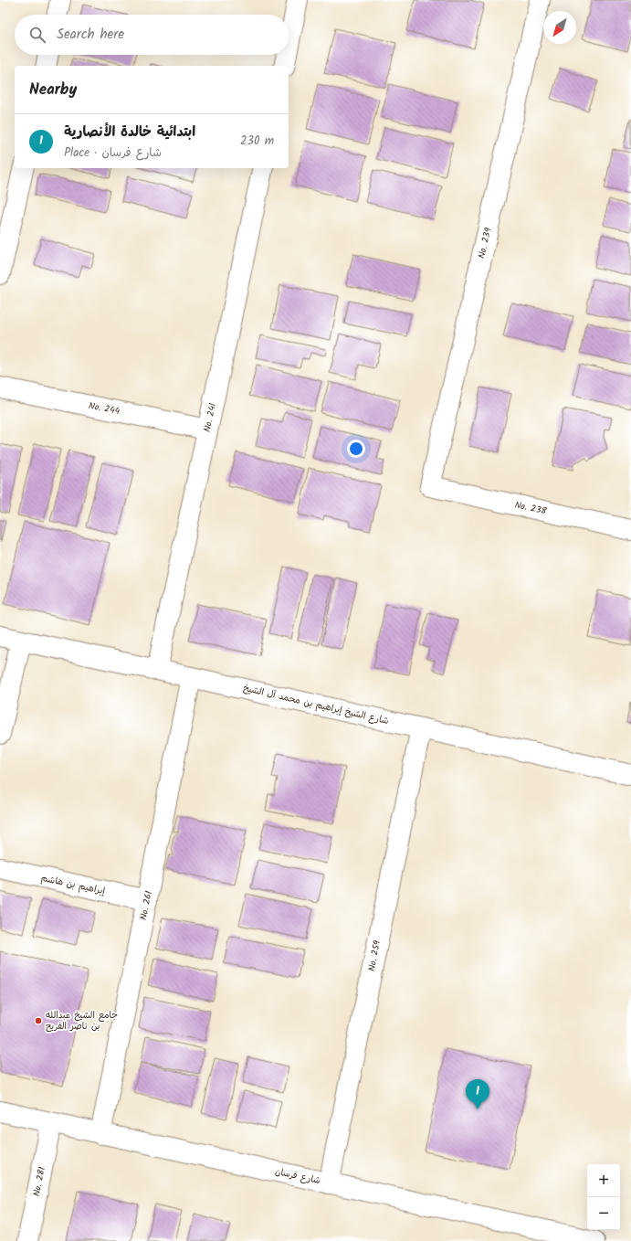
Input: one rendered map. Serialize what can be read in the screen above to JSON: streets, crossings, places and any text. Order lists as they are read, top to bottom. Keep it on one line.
{"streets":{"street":["No. 239","No. 244","No. 241","No. 238","شارع الشيخ إبراهيم بن محمد آل الشيخ","إبراهيم بن هاشم","No. 261","No. 259","شارع فرسان","No. 281"]},"crossings":[["No. 239","No. 238"],["No. 244","No. 241"],["No. 241","شارع الشيخ إبراهيم بن محمد آل الشيخ"],["شارع الشيخ إبراهيم بن محمد آل الشيخ","No. 261"],["شارع الشيخ إبراهيم بن محمد آل الشيخ","No. 259"],["إبراهيم بن هاشم","No. 261"],["No. 261","شارع فرسان"],["No. 259","شارع فرسان"],["شارع فرسان","No. 281"]],"places":["جامع الشيخ عبدالله بن ناصر الفريح"],"north":"bottom left","page":{"search":"Search here","heading":"Nearby","list":[{"mark":"1","name":"ابتدائية خالدة الأنصارية","note":"Place · شارع فرسان","value":"230 m"}],"pins":"1","map_buttons":["+","−"]}}
